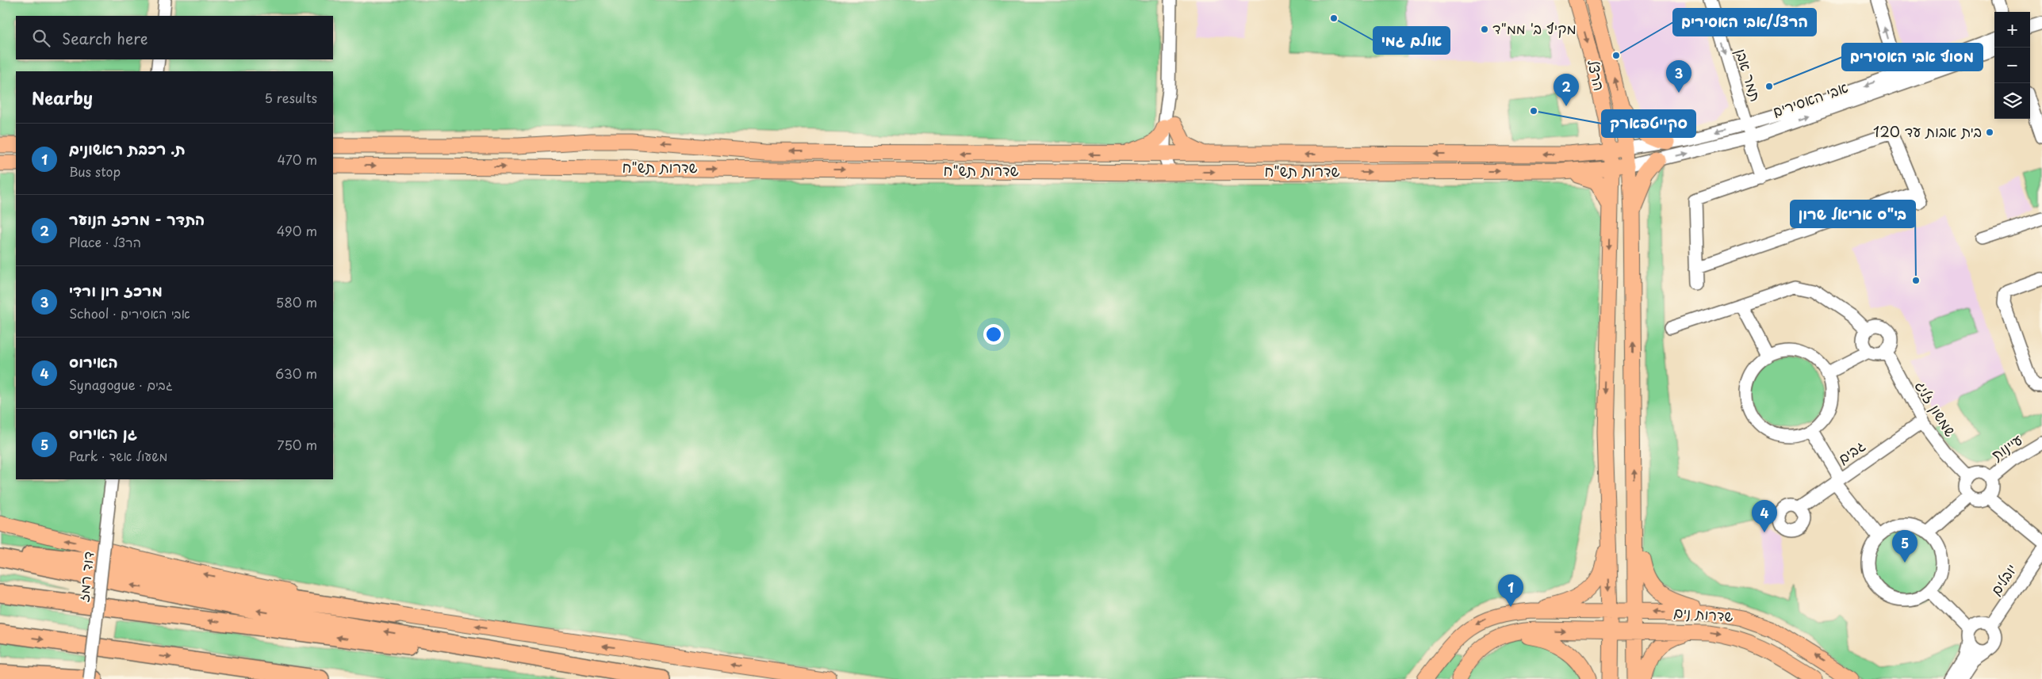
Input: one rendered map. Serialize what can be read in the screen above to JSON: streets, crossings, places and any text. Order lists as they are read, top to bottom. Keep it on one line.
{"streets":{"main road":["הרצל","שדרות תש\"ח","שדרות נים"],"street":["תמר אבן","אבי האסירים","שמשון זליג","עיינות","גבים","דוד רמז","יובלים"]},"crossings":[["הרצל","אבי האסירים"],["הרצל","שדרות תש\"ח"],["תמר אבן","אבי האסירים"],["אבי האסירים","שדרות תש\"ח"],["שמשון זליג","עיינות"],["שמשון זליג","גבים"]],"one_way":["תמר אבן"],"places":["אולם גמי","מקיף ב' ממ\"ד","הרצל/אבי האסירים","מסוף אבי האסירים","סקייטפארק","בית אבות עד 120","בי\"ס אריאל שרון"],"page":{"map_buttons":["+","−"],"search":"Search here","pins":["3","2","4","5","1"],"heading":["Nearby","5 results"],"list":[{"mark":"1","name":"ת. רכבת ראשונים","note":"Bus stop","value":"470 m"},{"mark":"2","name":"התדר - מרכז הנוער","note":"Place · הרצל","value":"490 m"},{"mark":"3","name":"מרכז רון ורדי","note":"School · אבי האסירים","value":"580 m"},{"mark":"4","name":"האירוס","note":"Synagogue · גבים","value":"630 m"},{"mark":"5","name":"גן האירוס","note":"Park · משעול אשד","value":"750 m"}]}}
